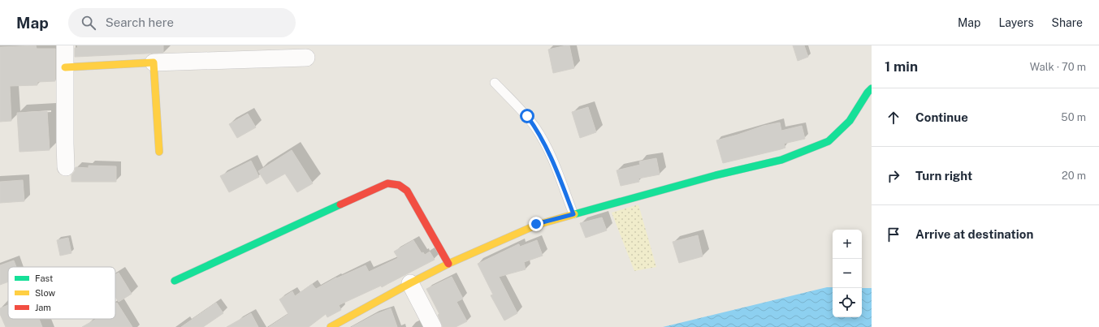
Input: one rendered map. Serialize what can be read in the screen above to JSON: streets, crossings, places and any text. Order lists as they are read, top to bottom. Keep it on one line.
{"legend":["Fast","Slow","Jam"],"page":{"header":"Map","search":"Search here","nav":["Map","Layers","Share"],"heading":["1 min","Walk · 70 m"],"list":[["Continue","50 m"],["Turn right","20 m"],"Arrive at destination"],"map_buttons":["+","−"]}}
